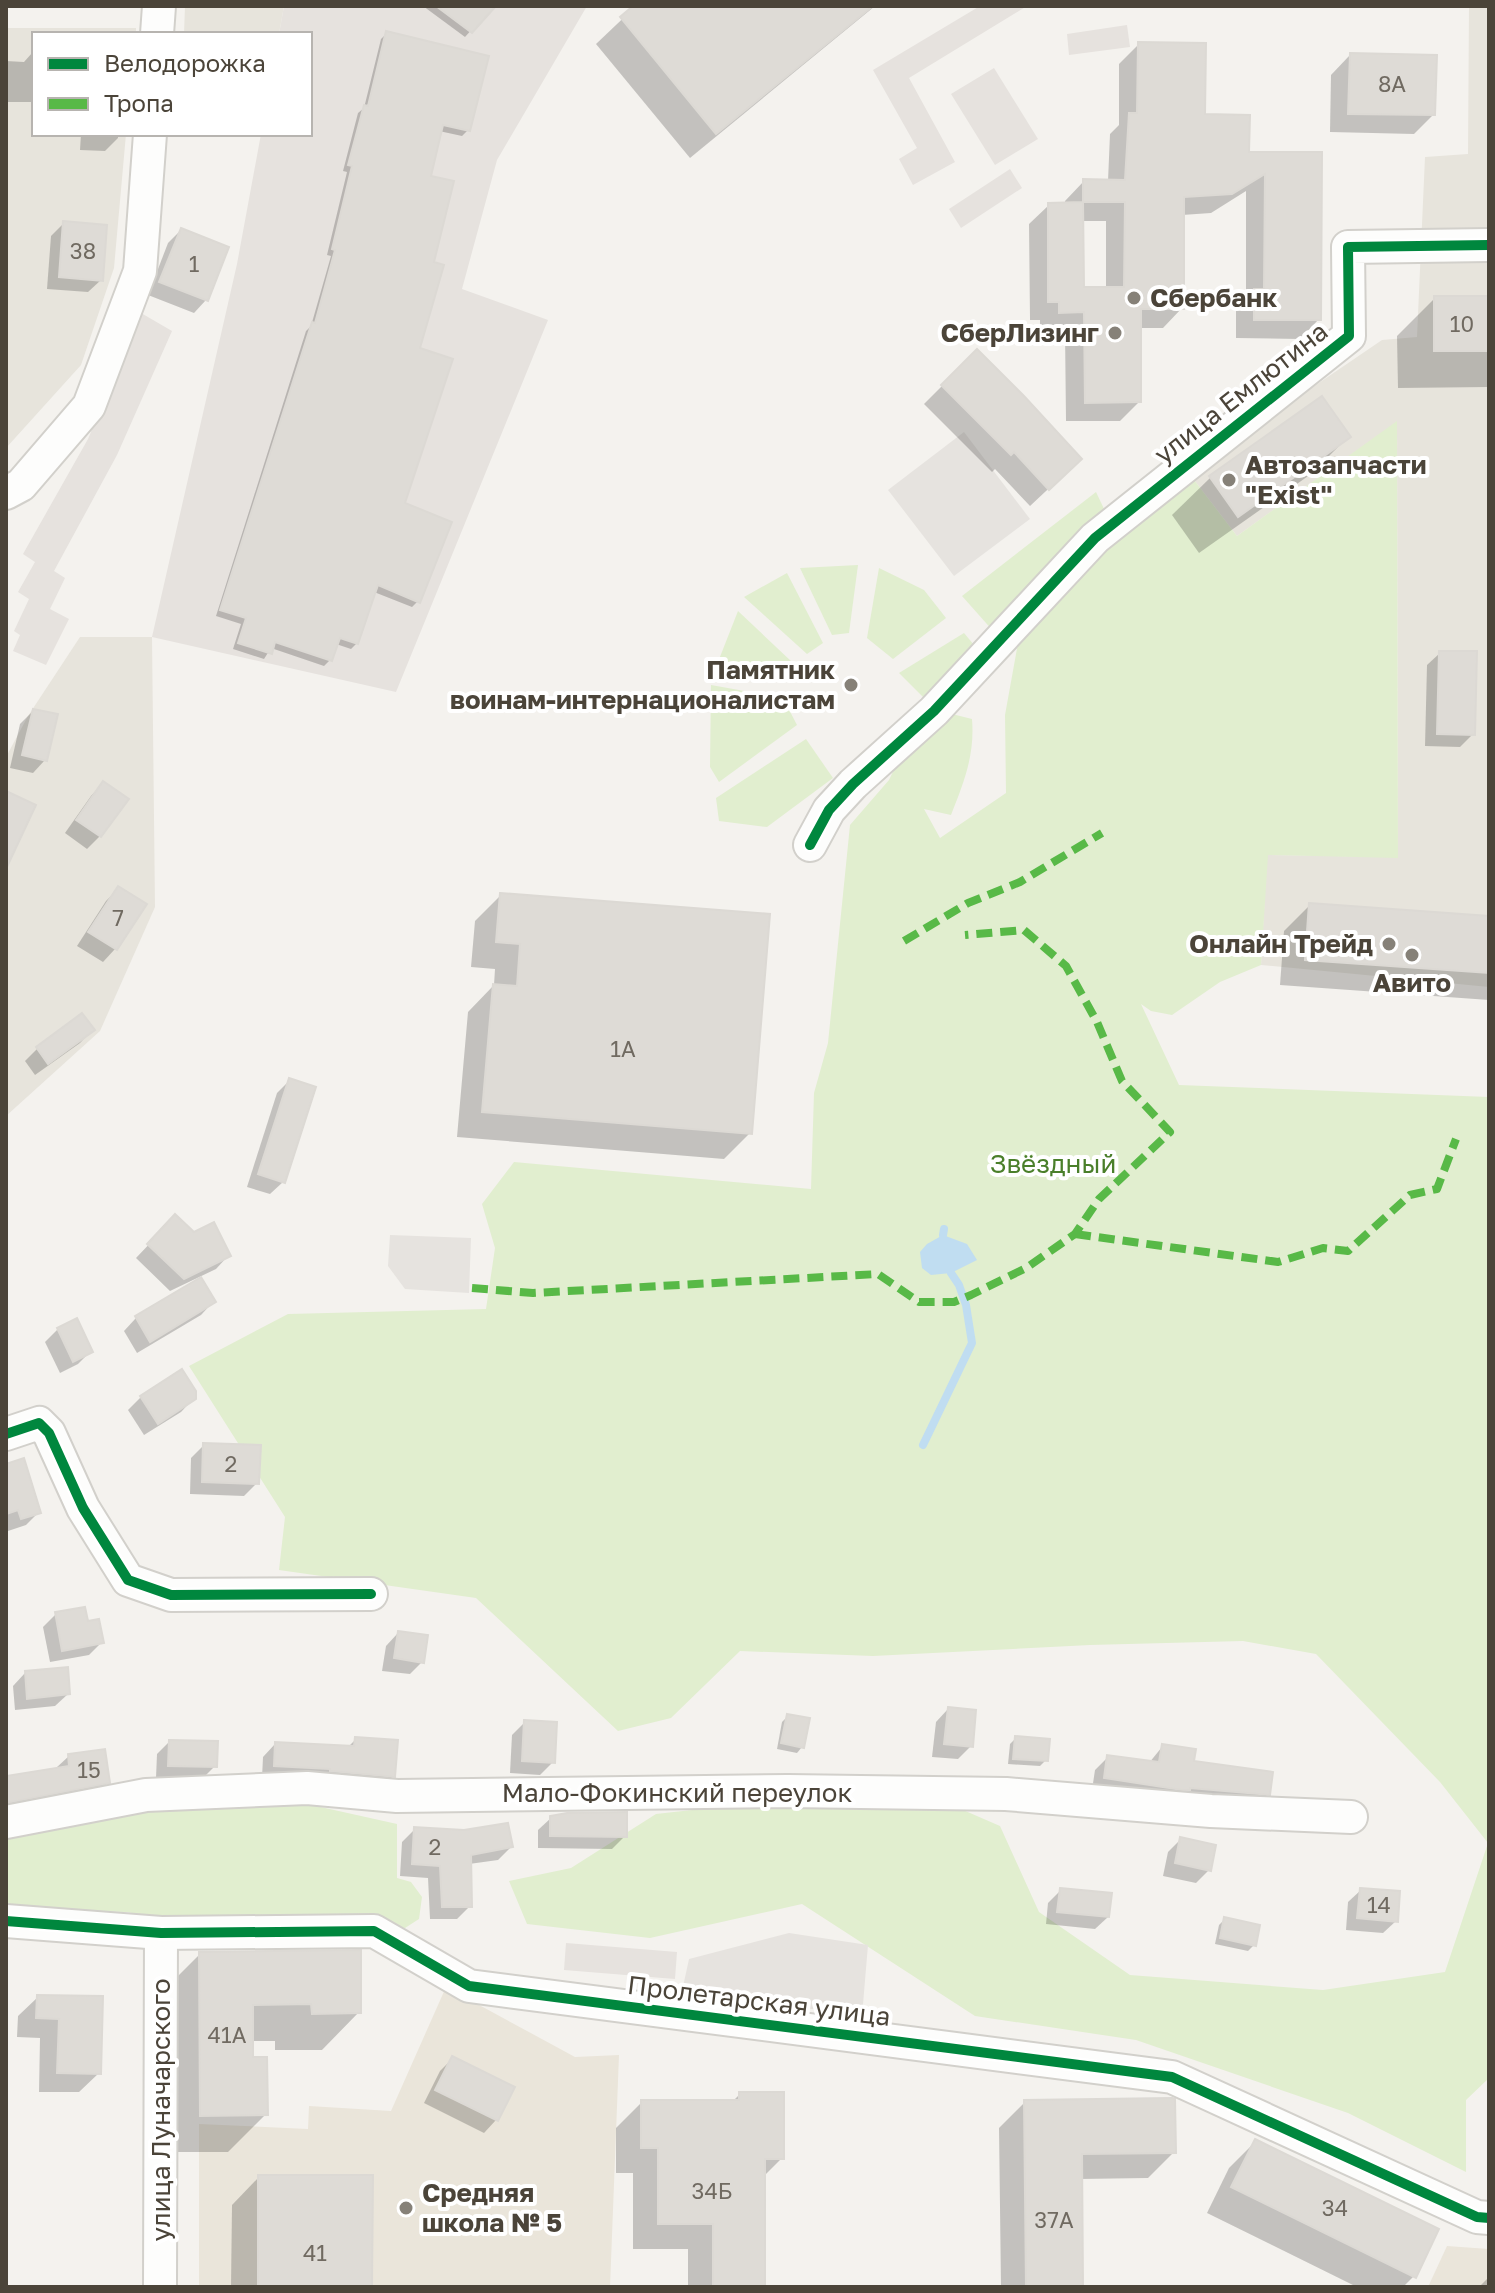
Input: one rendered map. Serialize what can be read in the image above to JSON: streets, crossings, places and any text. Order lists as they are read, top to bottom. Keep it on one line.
{"streets":{"street":["улица Емлютина","Мало-Фокинский переулок","Пролетарская улица","улица Луначарского"]},"crossings":[["Пролетарская улица","улица Луначарского"]],"parks":["Звёздный"],"places":["Сбербанк","СберЛизинг","Автозапчасти \"Exist\"","Памятник воинам-интернационалистам","Онлайн Трейд","Авито","Средняя школа № 5"],"house_numbers":["8А","38","1","10","7","1А","2","15","2","14","41А","34Б","34","37А","41"],"legend":["Велодорожка","Тропа"]}
